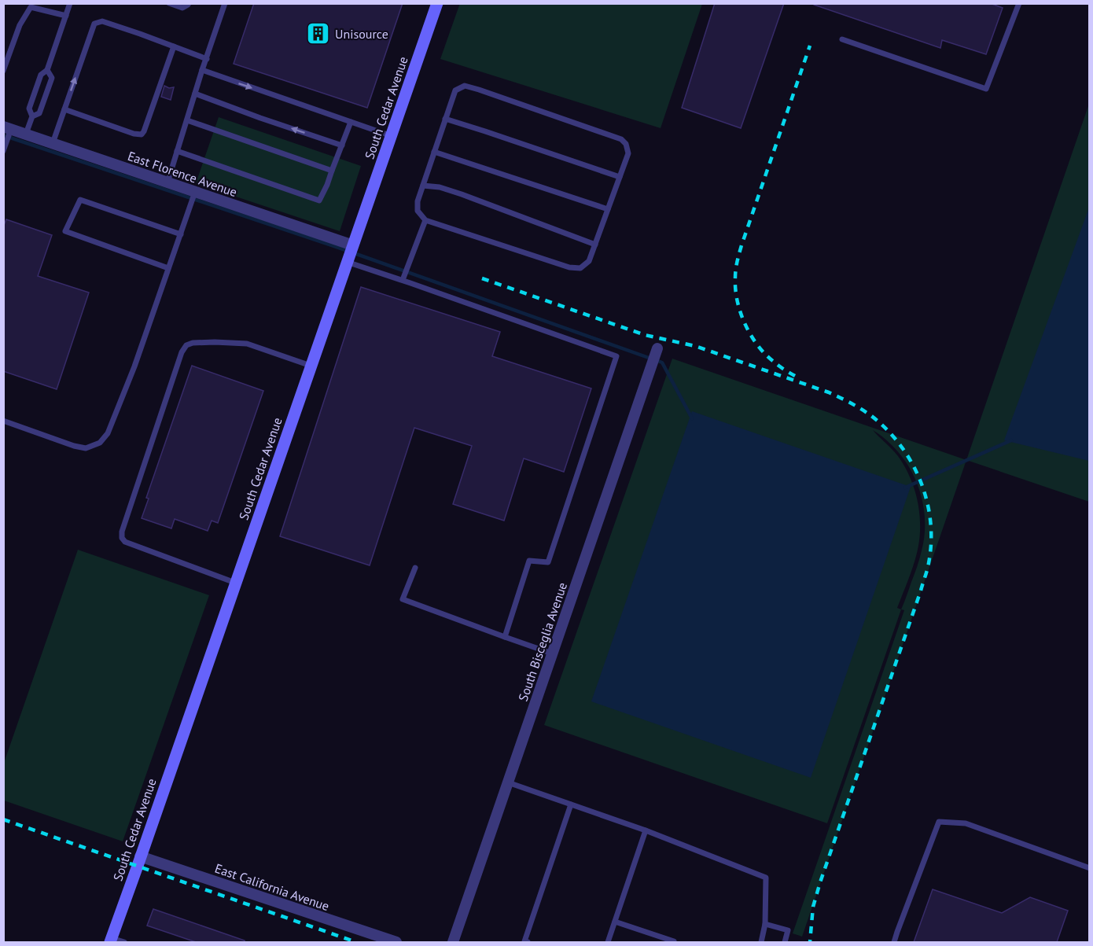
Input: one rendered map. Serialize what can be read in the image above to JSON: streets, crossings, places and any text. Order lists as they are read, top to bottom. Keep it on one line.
{"streets":{"main road":["South Cedar Avenue"],"street":["East Florence Avenue","South Bisceglia Avenue","East California Avenue"]},"crossings":[["South Cedar Avenue","East Florence Avenue"],["South Cedar Avenue","East California Avenue"]],"places":{"building":["Unisource"]}}
